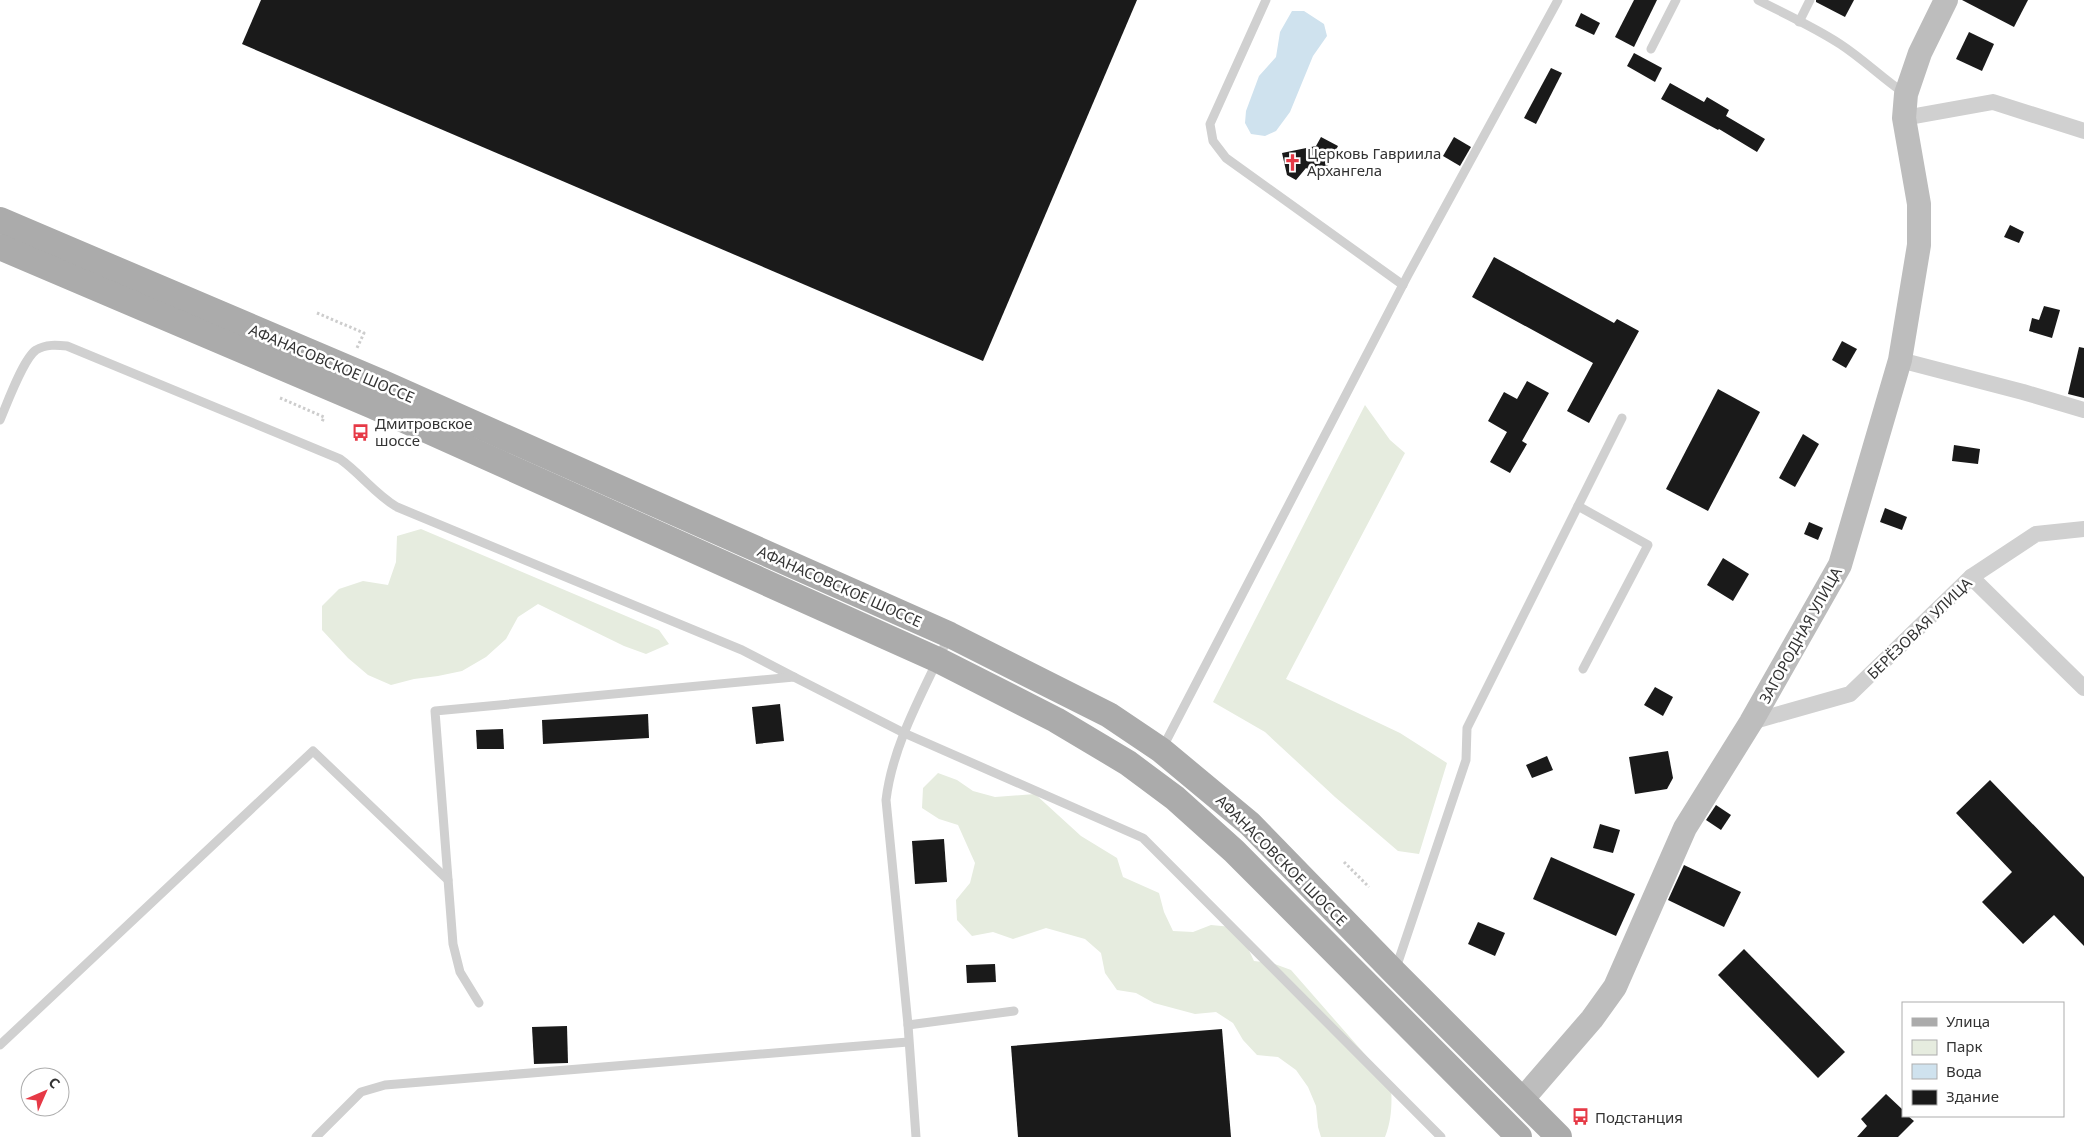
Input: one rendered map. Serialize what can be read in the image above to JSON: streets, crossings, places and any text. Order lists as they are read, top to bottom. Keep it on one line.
{"streets":{"main road":["АФАНАСОВСКОЕ ШОССЕ"],"street":["БЕРЁЗОВАЯ УЛИЦА","ЗАГОРОДНАЯ УЛИЦА"]},"crossings":[["АФАНАСОВСКОЕ ШОССЕ","ЗАГОРОДНАЯ УЛИЦА"],["БЕРЁЗОВАЯ УЛИЦА","ЗАГОРОДНАЯ УЛИЦА"]],"places":{"church":["Церковь Гавриила Архангела"],"bus stop":["Дмитровское шоссе","Подстанция"]},"legend":["Улица","Парк","Вода","Здание"],"north":"top right"}
